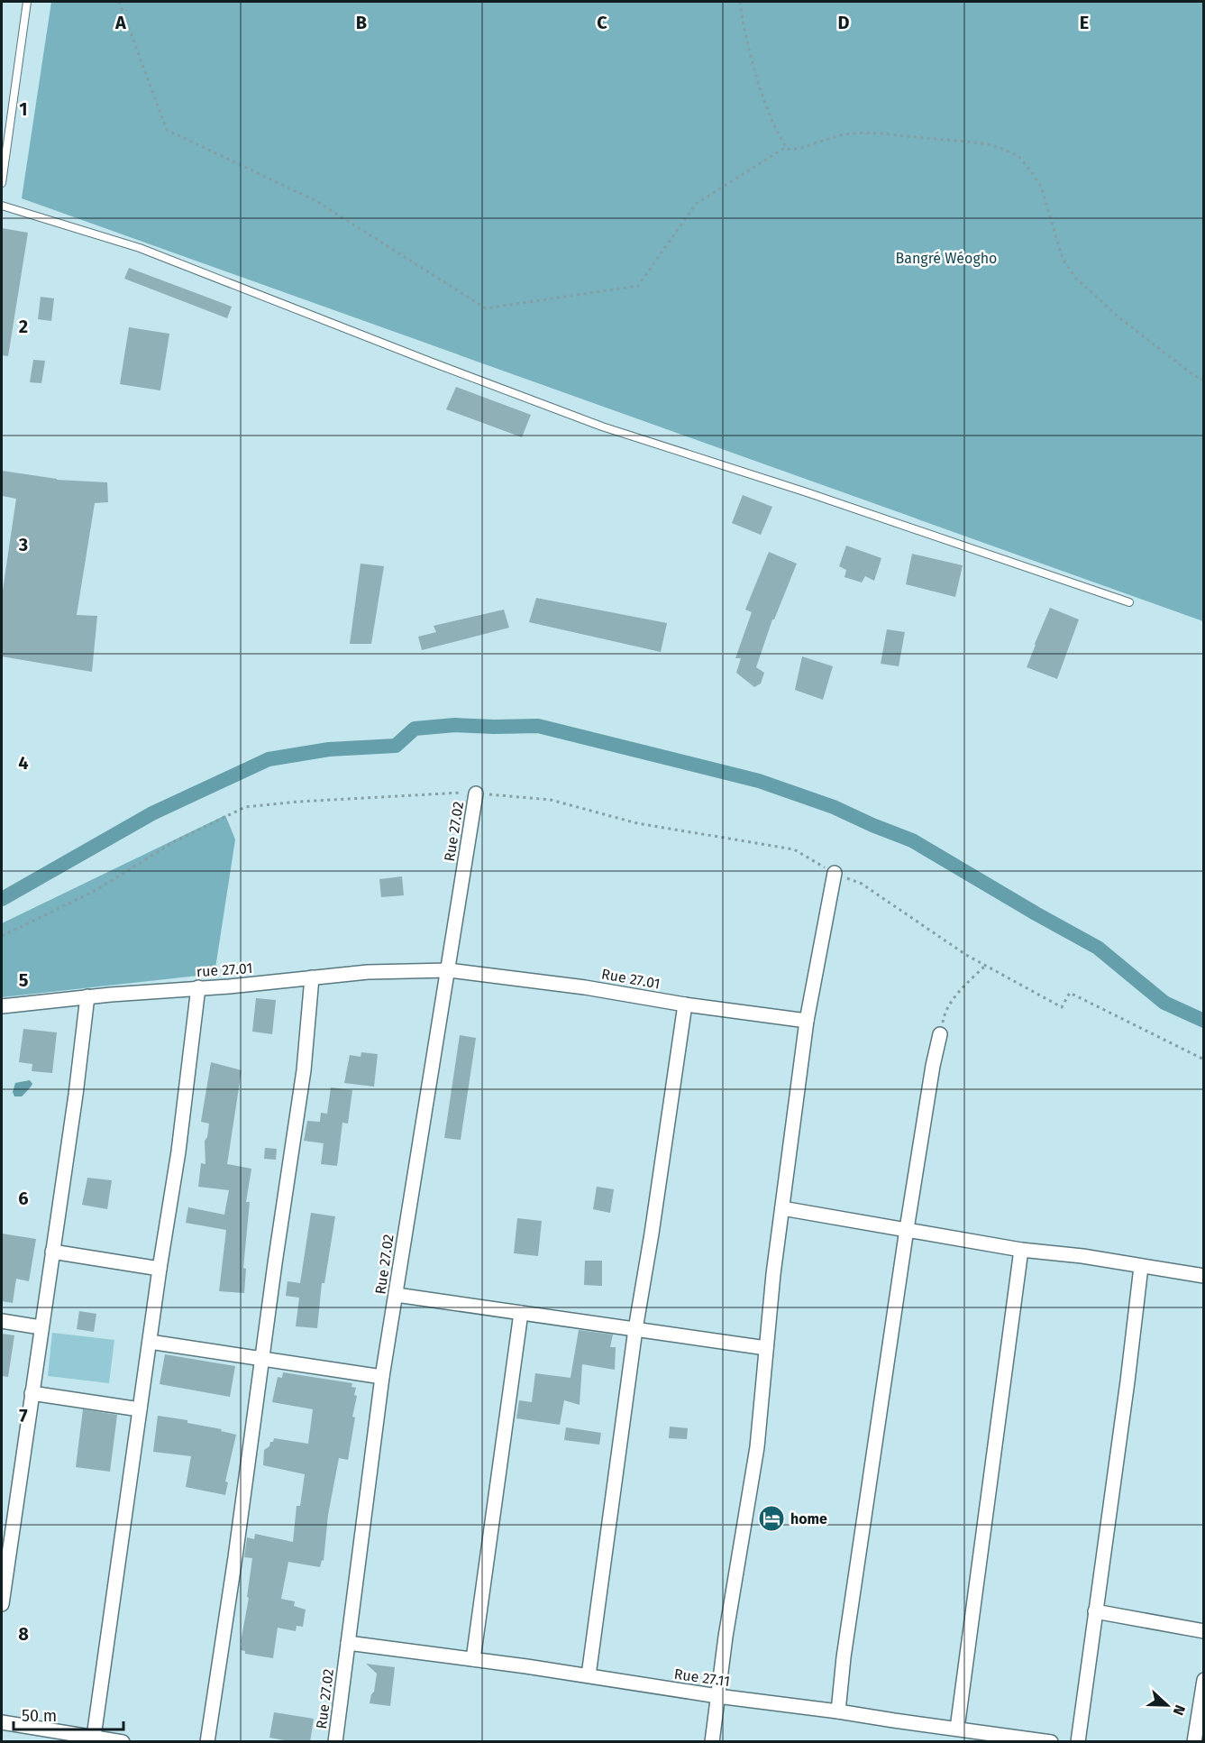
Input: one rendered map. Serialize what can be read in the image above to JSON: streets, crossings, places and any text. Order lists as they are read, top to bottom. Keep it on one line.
{"streets":{"street":["Rue 27.02","rue 27.01","Rue 27.01","Rue 27.11"]},"crossings":[["Rue 27.02","rue 27.01"],["Rue 27.02","Rue 27.01"],["Rue 27.02","Rue 27.11"],["rue 27.01","Rue 27.01"]],"parks":["Bangré Wéogho"],"places":{"hotel":["home"]},"scale_bar":"50 m","north":"right","grid":{"columns":["A","B","C","D","E"],"rows":["1","2","3","4","5","6","7","8"]}}
